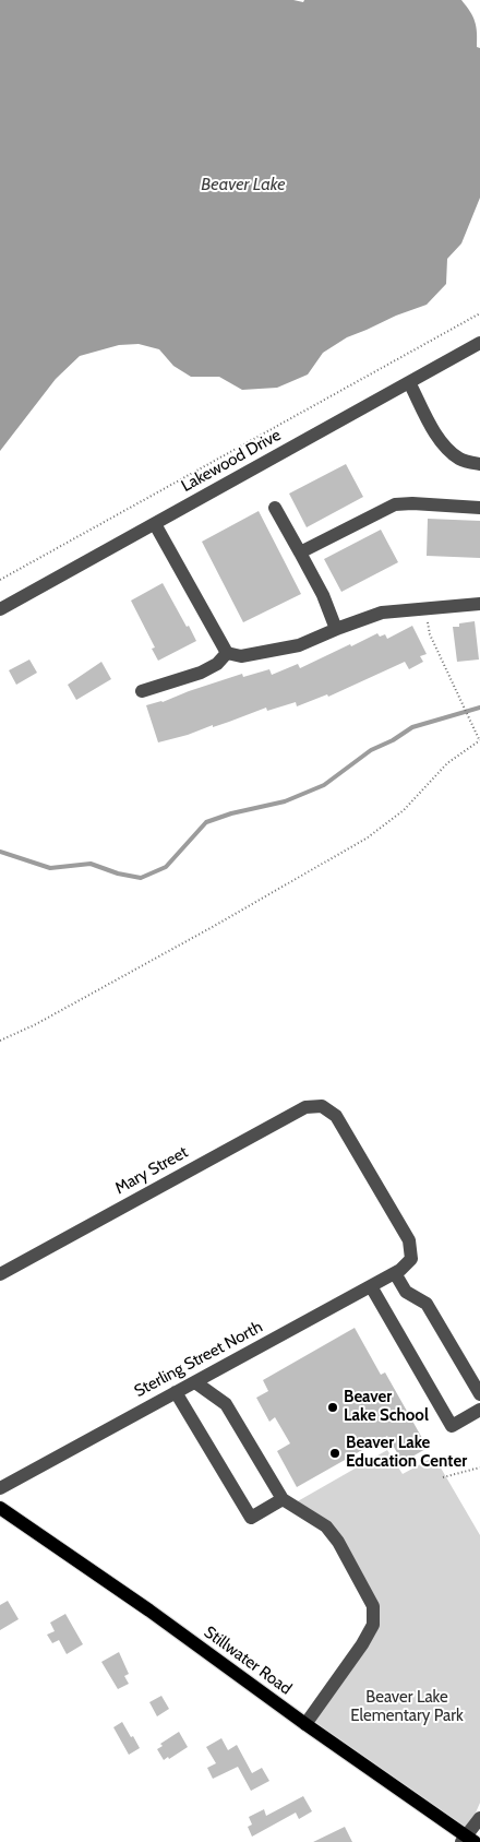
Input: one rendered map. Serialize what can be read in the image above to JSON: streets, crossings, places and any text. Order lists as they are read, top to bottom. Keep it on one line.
{"streets":{"main road":["Stillwater Road"],"street":["Lakewood Drive","Mary Street","Sterling Street North"]},"crossings":[["Mary Street","Sterling Street North"]],"water":["Beaver Lake"],"parks":["Beaver Lake Elementary Park"],"places":["Beaver Lake School","Beaver Lake Education Center"]}
